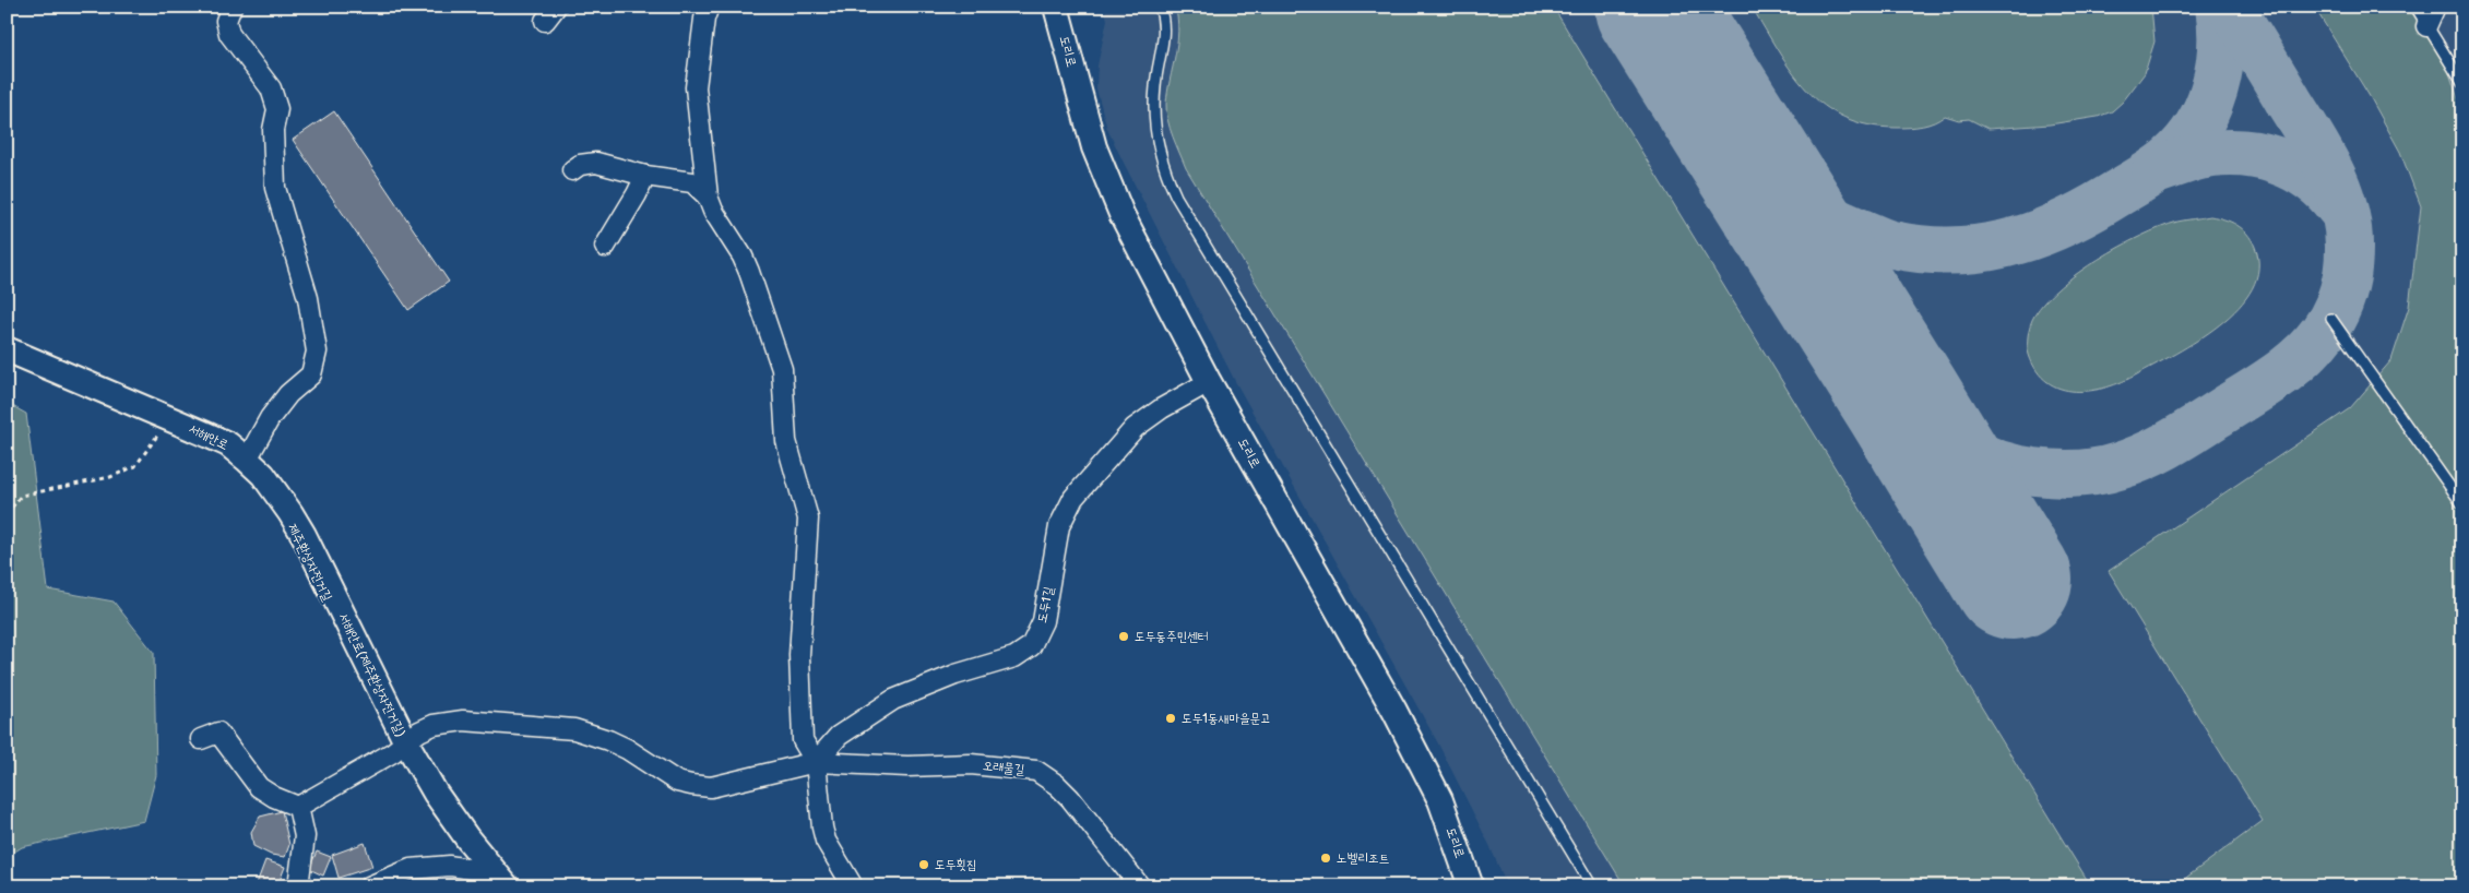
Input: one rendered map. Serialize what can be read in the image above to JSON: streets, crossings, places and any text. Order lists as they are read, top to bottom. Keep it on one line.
{"streets":{"street":["도리로","서해안로","도두1길","서해안로(제주환상자전거길)","오래물길"]},"crossings":[["도리로","도두1길"],["서해안로","서해안로(제주환상자전거길)"],["도두1길","오래물길"],["서해안로(제주환상자전거길)","오래물길"]],"places":["도두동주민센터","도두1동새마을문고","노벨리조트","도두횟집"]}
